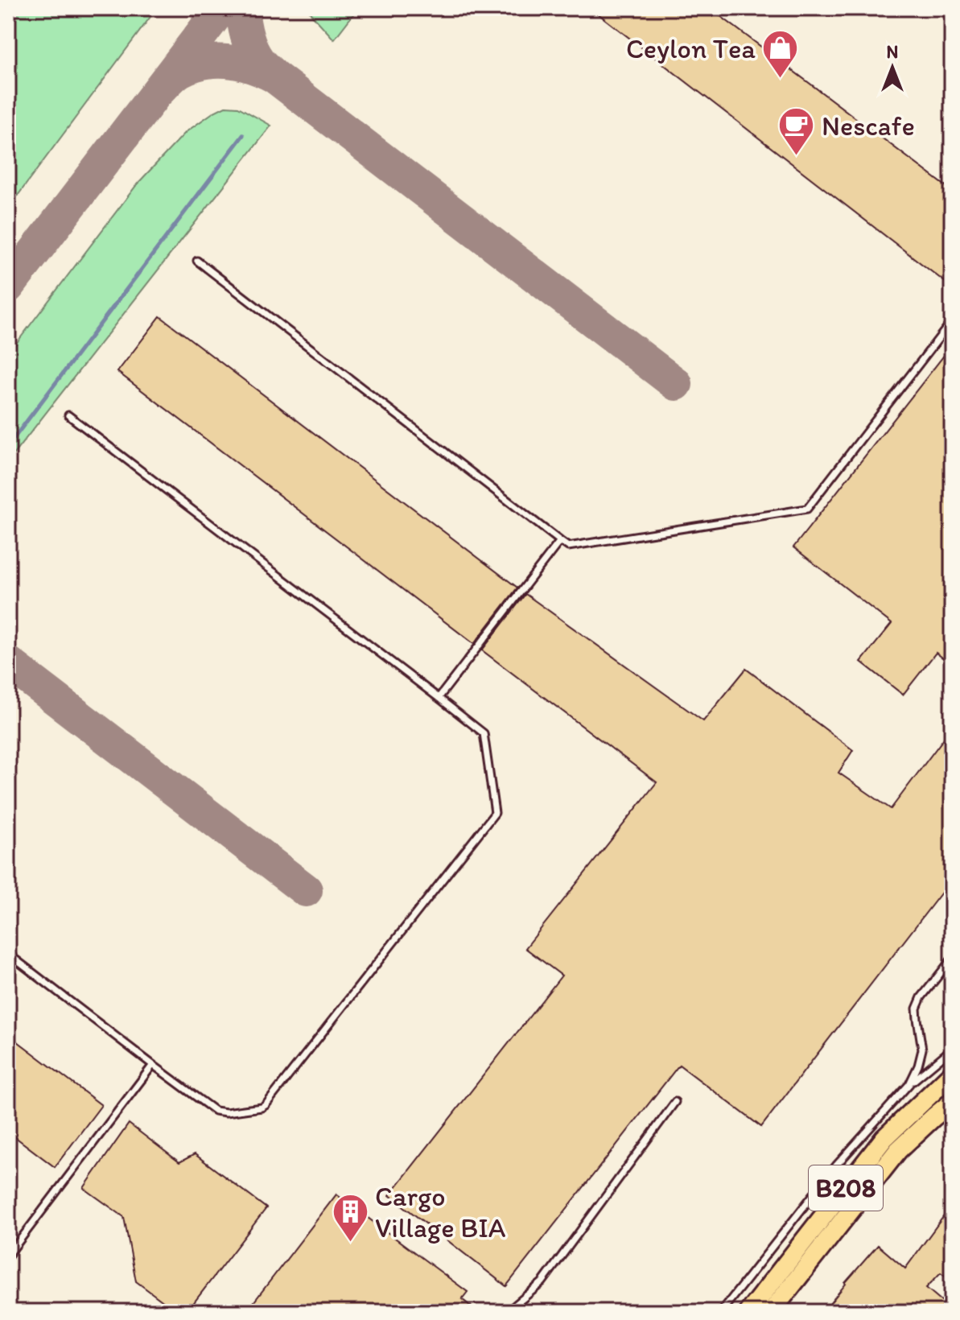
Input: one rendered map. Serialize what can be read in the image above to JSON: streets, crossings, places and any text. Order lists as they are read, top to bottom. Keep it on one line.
{"streets":{"main road":["B208"]},"places":{"shop":["Ceylon Tea"],"cafe":["Nescafe"],"building":["Cargo Village BIA"]},"north":"top"}
